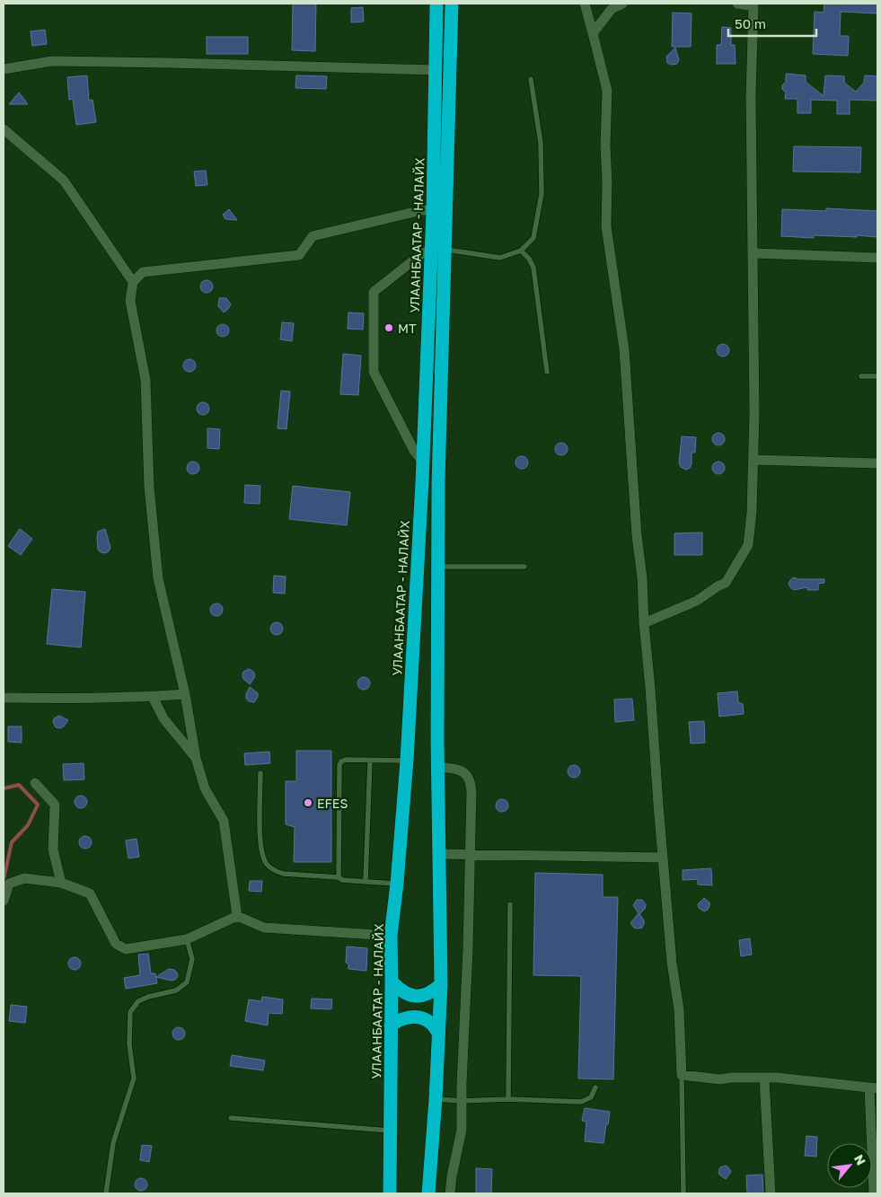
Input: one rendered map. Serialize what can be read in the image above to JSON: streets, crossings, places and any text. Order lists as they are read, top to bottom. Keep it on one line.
{"streets":{"highway":["УЛААНБААТАР - НАЛАЙХ"]},"places":["MT","EFES"],"scale_bar":"50 m","north":"top right"}
